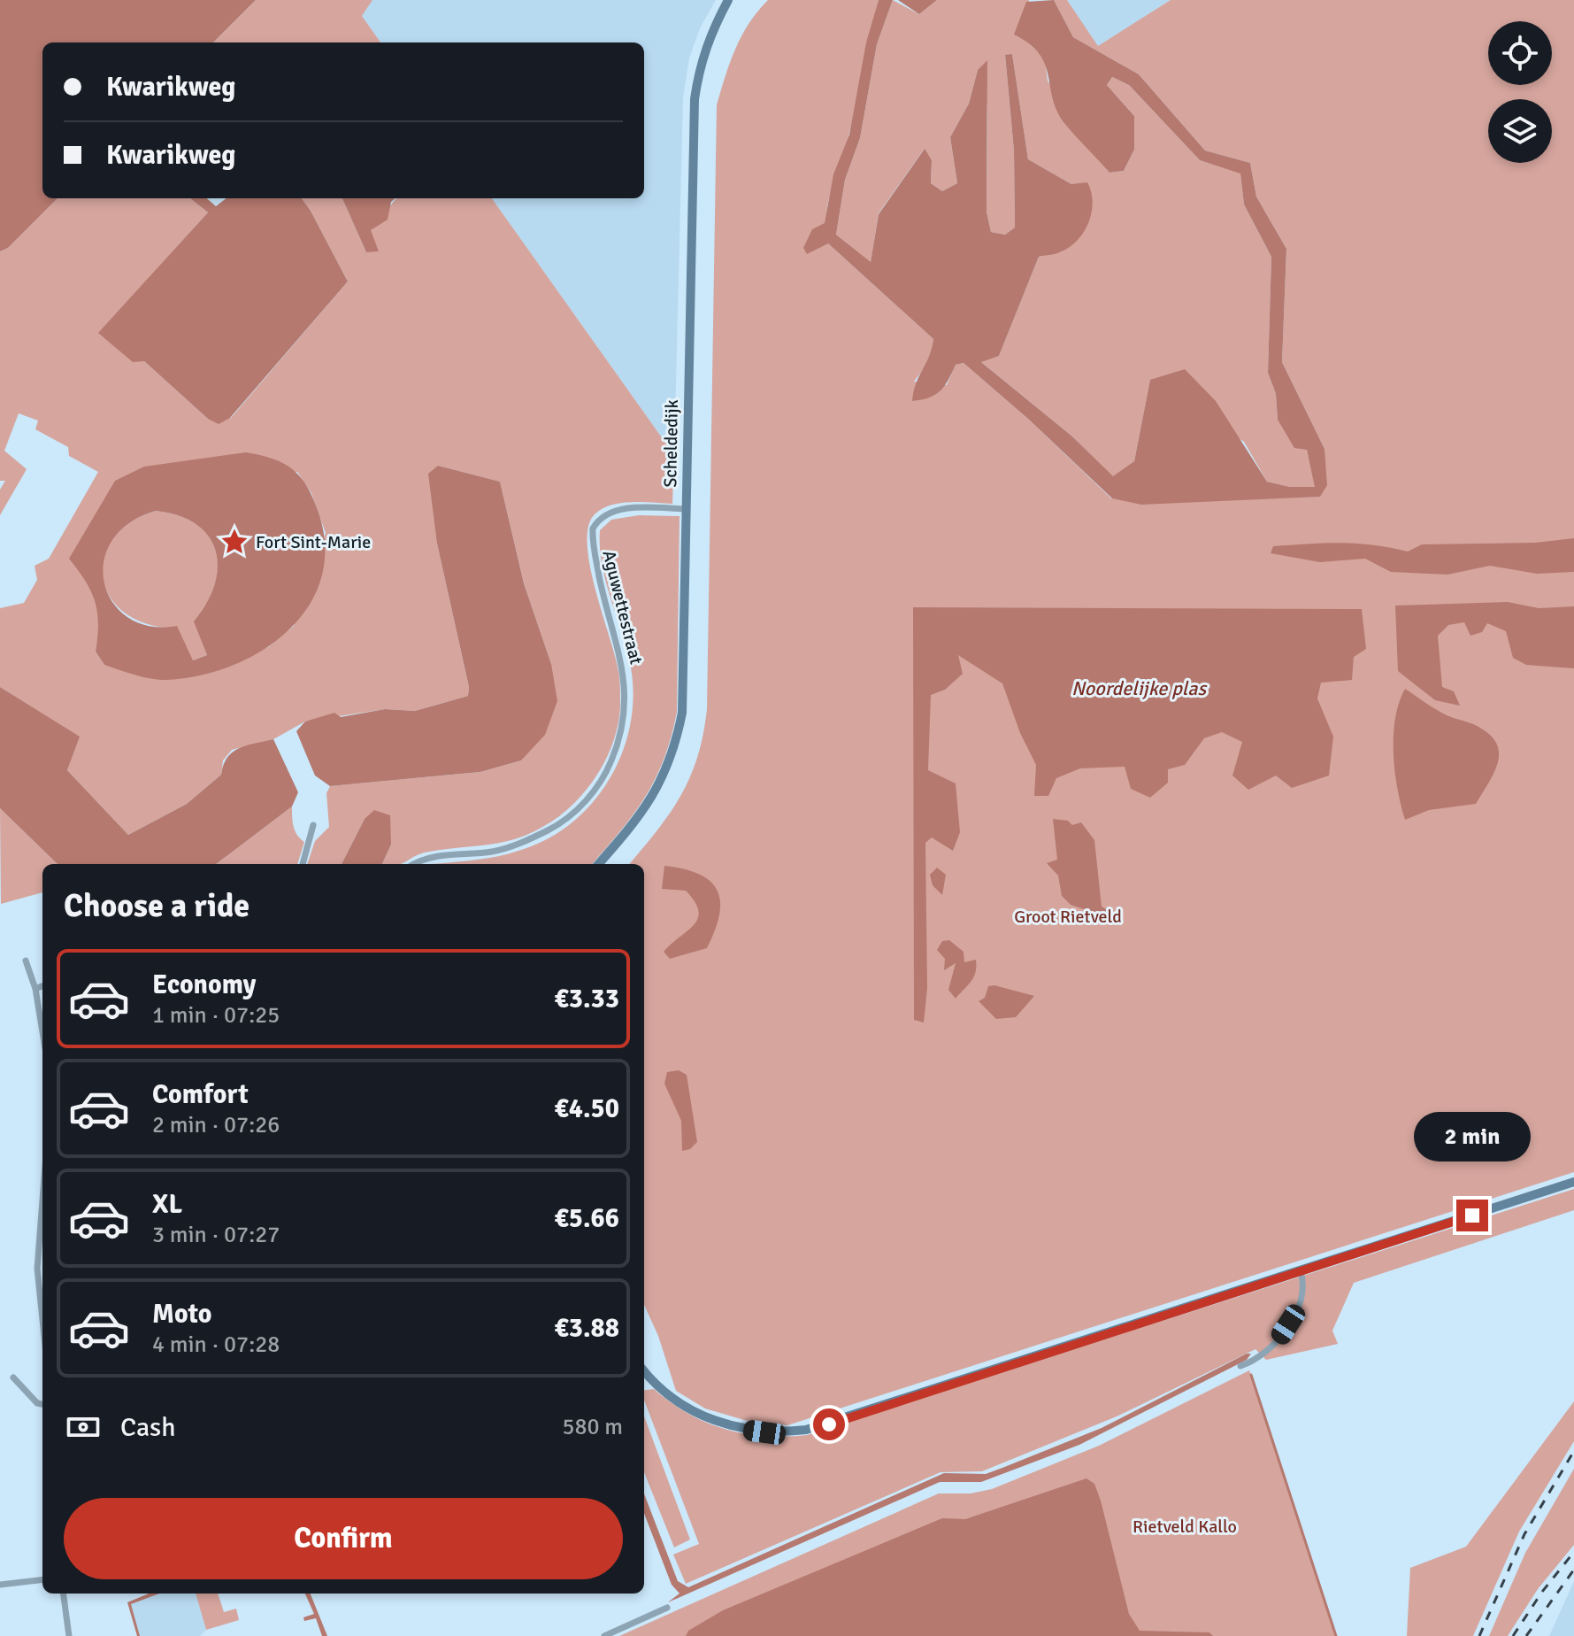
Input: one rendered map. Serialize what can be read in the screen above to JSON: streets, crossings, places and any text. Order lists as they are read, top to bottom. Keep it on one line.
{"streets":{"street":["Scheldedijk","Aguwettestraat"]},"crossings":[["Scheldedijk","Aguwettestraat"]],"water":["Noordelijke plas"],"parks":["Groot Rietveld","Rietveld Kallo"],"places":{"place":["Fort Sint-Marie"]},"page":{"banner":["Kwarikweg","Kwarikweg"],"heading":"Choose a ride","list":[{"name":"Economy","note":"1 min · 07:25","value":"€3.33"},{"name":"Comfort","note":"2 min · 07:26","value":"€4.50"},{"name":"XL","note":"3 min · 07:27","value":"€5.66"},{"name":"Moto","note":"4 min · 07:28","value":"€3.88"}],"bubble":"2 min","pay":["Cash","580 m"],"buttons":"Confirm"}}
